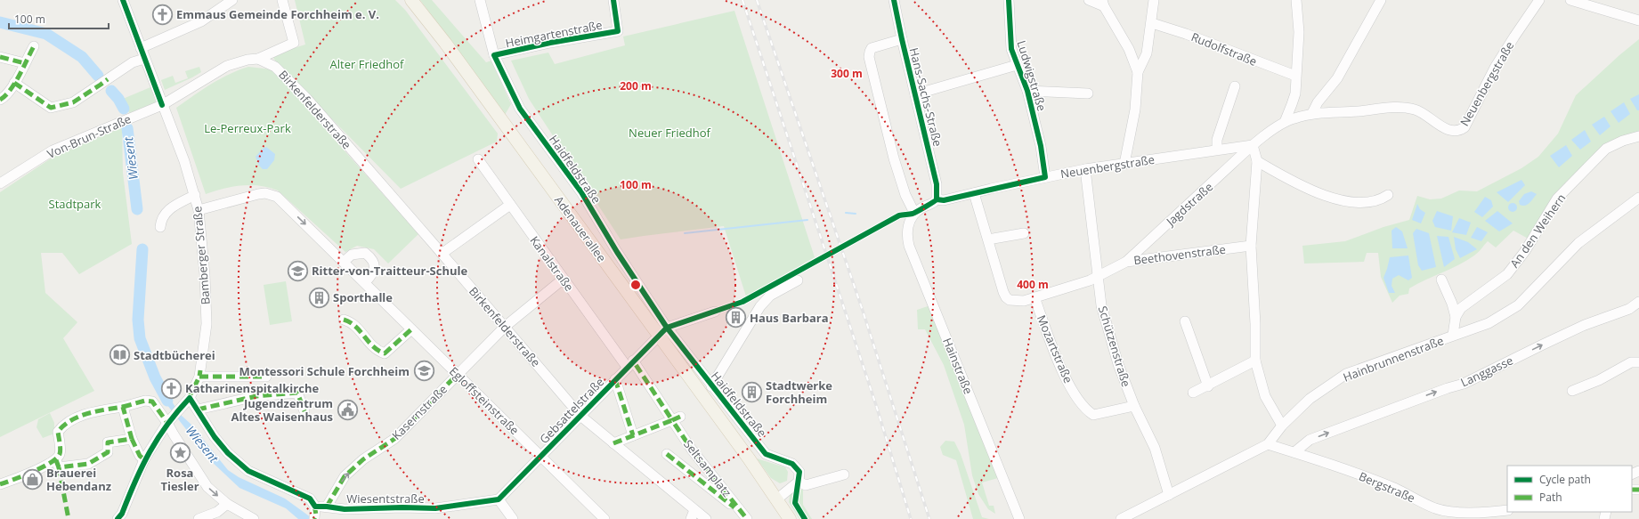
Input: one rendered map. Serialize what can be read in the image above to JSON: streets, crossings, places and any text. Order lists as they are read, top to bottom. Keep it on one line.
{"streets":{"main road":["Adenauerallee"],"street":["Heimgartenstraße","Rudolfstraße","Ludwigstraße","Neuenbergstraße","Hans-Sachs-Straße","Birkenfelderstraße","Von-Brun-Straße","Haidfeldstraße","Jagdstraße","An den Weihern","Beethovenstraße","Bamberger Straße","Kanalstraße","Schützenstraße","Mozartstraße","Hainbrunnenstraße","Hainstraße","Langgasse","Egloffsteinstraße","Gebsattelstraße","Kasernstraße","Seltsamplatz","Bergstraße","Wiesentstraße"]},"crossings":[["Heimgartenstraße","Haidfeldstraße"],["Ludwigstraße","Neuenbergstraße"],["Ludwigstraße","Hans-Sachs-Straße"],["Neuenbergstraße","Hans-Sachs-Straße"],["Neuenbergstraße","Jagdstraße"],["Neuenbergstraße","Schützenstraße"],["Birkenfelderstraße","Von-Brun-Straße"],["Birkenfelderstraße","Gebsattelstraße"],["Birkenfelderstraße","Kasernstraße"],["Von-Brun-Straße","Bamberger Straße"],["Haidfeldstraße","Adenauerallee"],["Haidfeldstraße","Gebsattelstraße"],["Jagdstraße","Beethovenstraße"],["Adenauerallee","Gebsattelstraße"],["Beethovenstraße","Schützenstraße"],["Beethovenstraße","Mozartstraße"],["Bamberger Straße","Egloffsteinstraße"],["Bamberger Straße","Wiesentstraße"],["Kanalstraße","Gebsattelstraße"],["Kanalstraße","Kasernstraße"],["Kanalstraße","Seltsamplatz"],["Schützenstraße","Mozartstraße"],["Schützenstraße","Hainbrunnenstraße"],["Hainbrunnenstraße","Bergstraße"],["Langgasse","Bergstraße"],["Egloffsteinstraße","Gebsattelstraße"],["Egloffsteinstraße","Kasernstraße"],["Gebsattelstraße","Seltsamplatz"],["Gebsattelstraße","Wiesentstraße"],["Kasernstraße","Wiesentstraße"]],"one_way":["Langgasse","Kasernstraße"],"water":["Wiesent"],"parks":["Alter Friedhof","Le-Perreux-Park","Neuer Friedhof","Stadtpark"],"places":{"church":["Emmaus Gemeinde Forchheim e. V.","Katharinenspitalkirche"],"school or university":["Ritter-von-Traitteur-Schule","Montessori Schule Forchheim"],"building":["Sporthalle","Haus Barbara","Stadtwerke Forchheim"],"library":["Stadtbücherei"],"public building":["Jugendzentrum Altes Waisenhaus"],"place":["Rosa Tiesler"],"shop":["Brauerei Hebendanz"]},"legend":["Cycle path","Path"],"scale_bar":"100 m","rings":["300 m","200 m","100 m","400 m"]}
